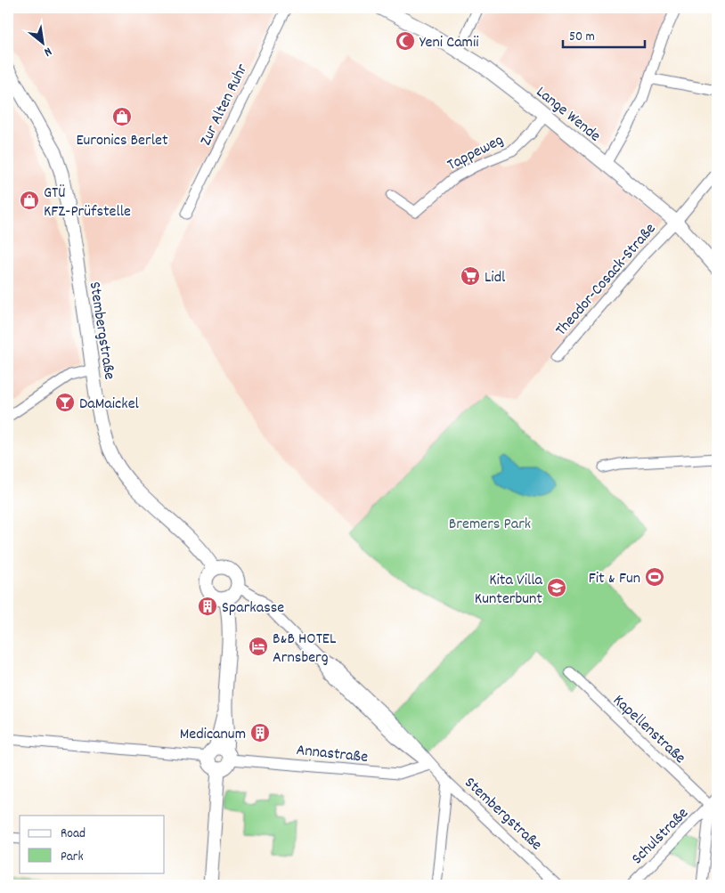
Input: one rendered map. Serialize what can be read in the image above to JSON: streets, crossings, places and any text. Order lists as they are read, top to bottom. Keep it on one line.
{"streets":{"street":["Zur Alten Ruhr","Lange Wende","Tappeweg","Theodor-Cosack-Straße","Stembergstraße","Kapellenstraße","Annastraße","Schulstraße"]},"crossings":[["Lange Wende","Tappeweg"],["Lange Wende","Theodor-Cosack-Straße"],["Stembergstraße","Annastraße"],["Kapellenstraße","Schulstraße"]],"parks":["Bremers Park"],"places":{"mosque":["Yeni Camii"],"shop":["Euronics Berlet","GTÜ KFZ-Prüfstelle"],"supermarket":["Lidl"],"bar":["DaMaickel"],"sports":["Fit & Fun"],"school or university":["Kita Villa Kunterbunt"],"building":["Sparkasse","Medicanum"],"hotel":["B&B HOTEL Arnsberg"]},"legend":["Road","Park"],"scale_bar":"50 m","north":"bottom right"}
